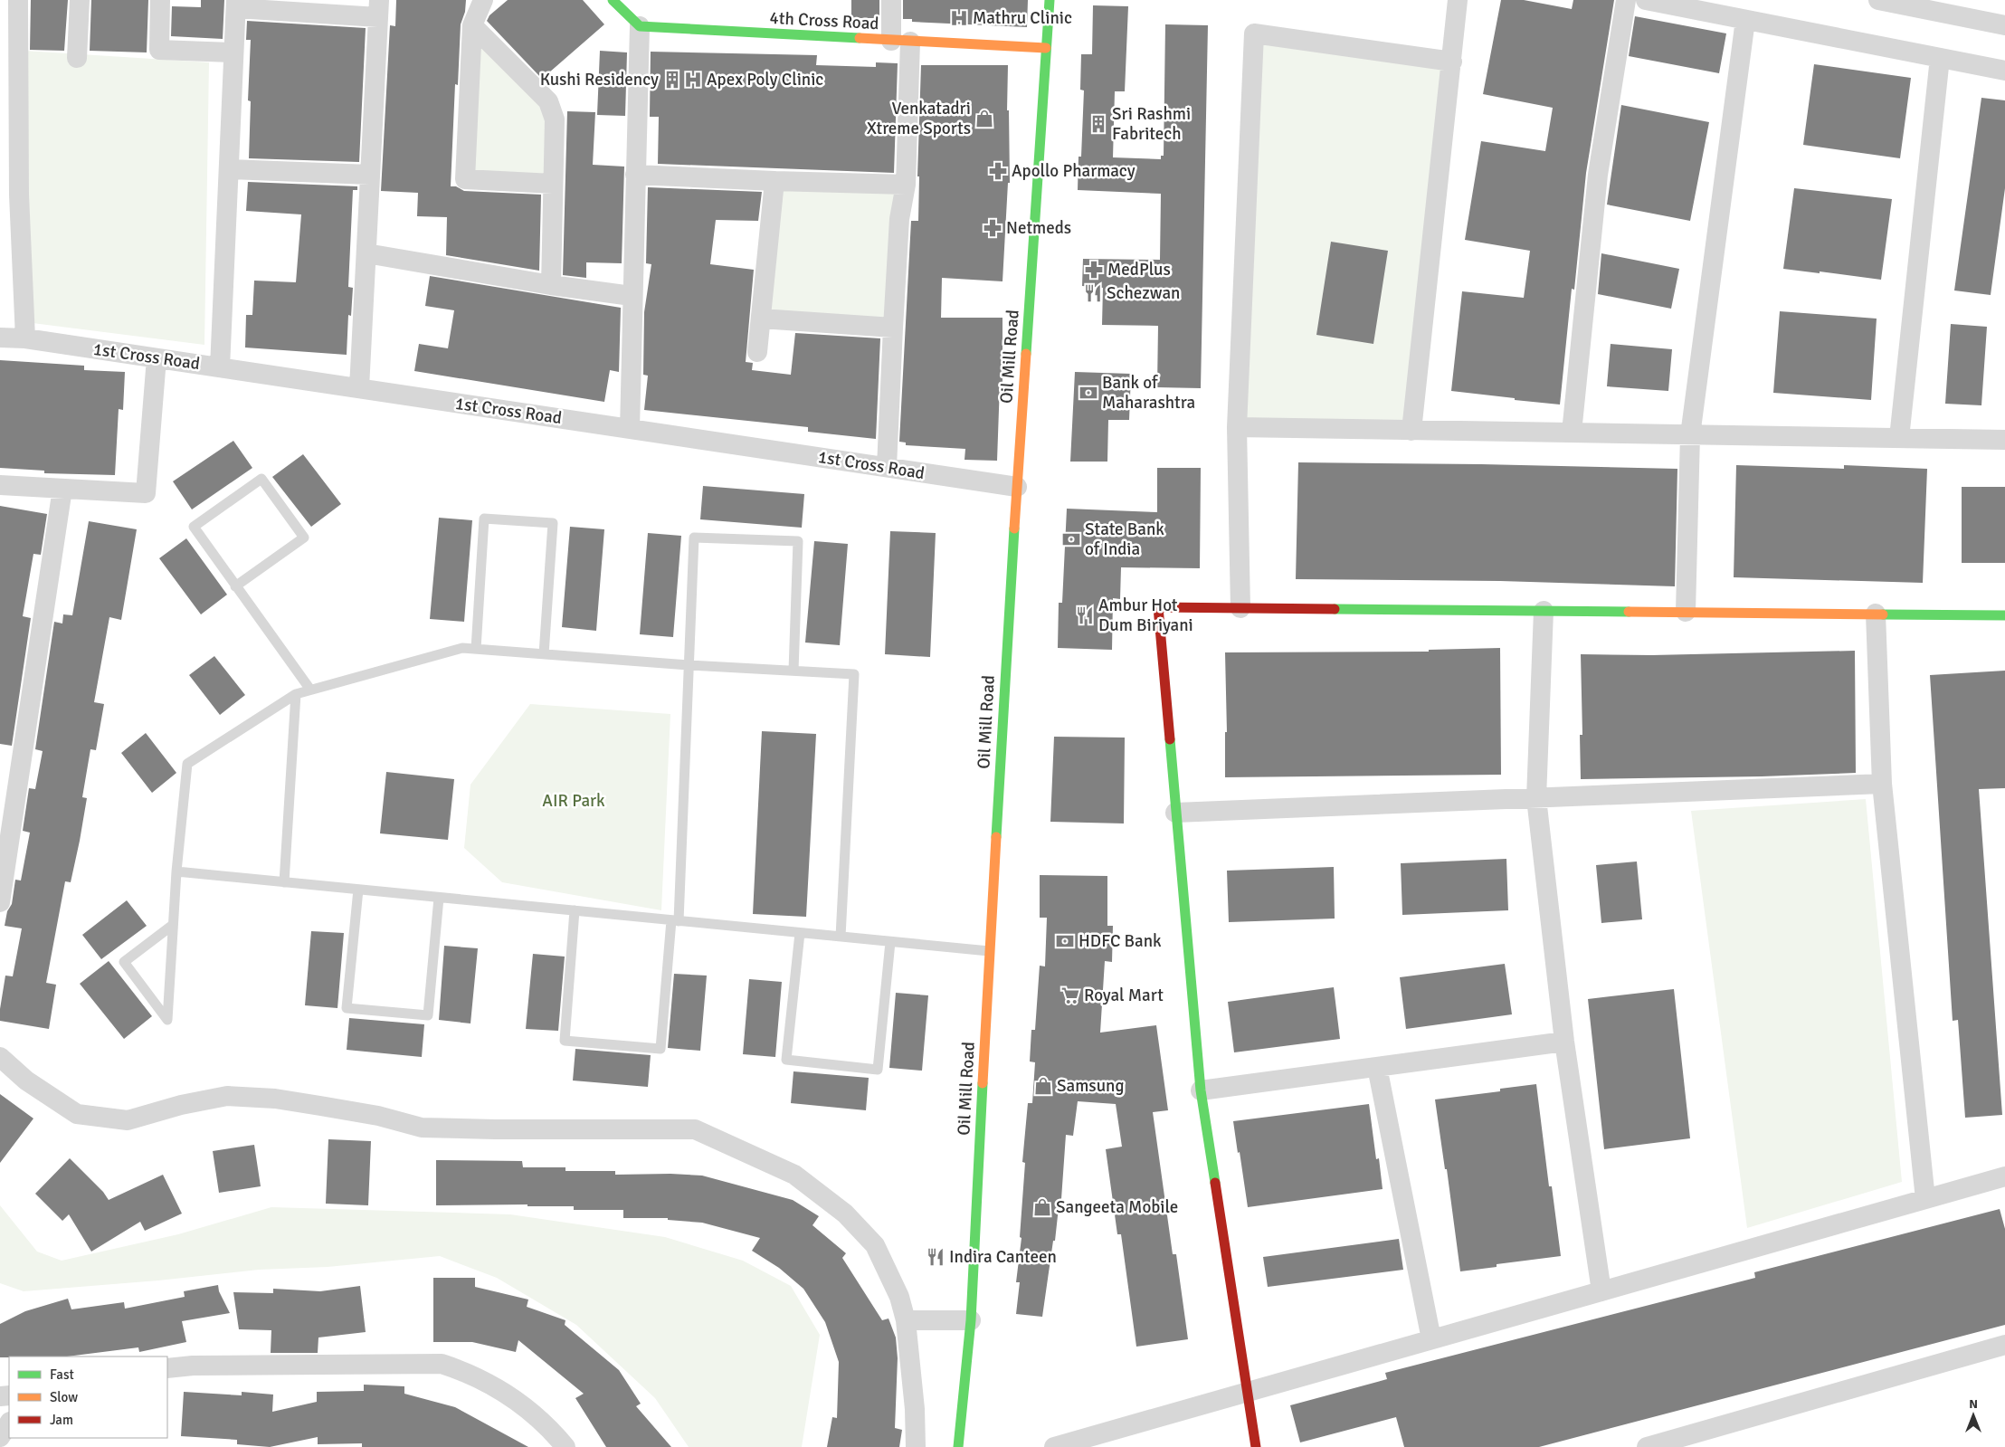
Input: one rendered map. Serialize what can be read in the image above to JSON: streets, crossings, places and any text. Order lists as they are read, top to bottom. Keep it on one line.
{"streets":{"street":["4th Cross Road","1st Cross Road","Oil Mill Road"]},"crossings":[["4th Cross Road","Oil Mill Road"],["1st Cross Road","Oil Mill Road"]],"parks":["AIR Park"],"places":{"hospital":["Mathru Clinic","Apex Poly Clinic"],"building":["Kushi Residency","Sri Rashmi Fabritech"],"shop":["Venkatadri Xtreme Sports","Samsung","Sangeeta Mobile"],"pharmacy":["Apollo Pharmacy","Netmeds","MedPlus"],"restaurant":["Schezwan","Ambur Hot Dum Biriyani","Indira Canteen"],"bank":["Bank of Maharashtra","State Bank of India","HDFC Bank"],"supermarket":["Royal Mart"]},"legend":["Fast","Slow","Jam"],"north":"top"}
